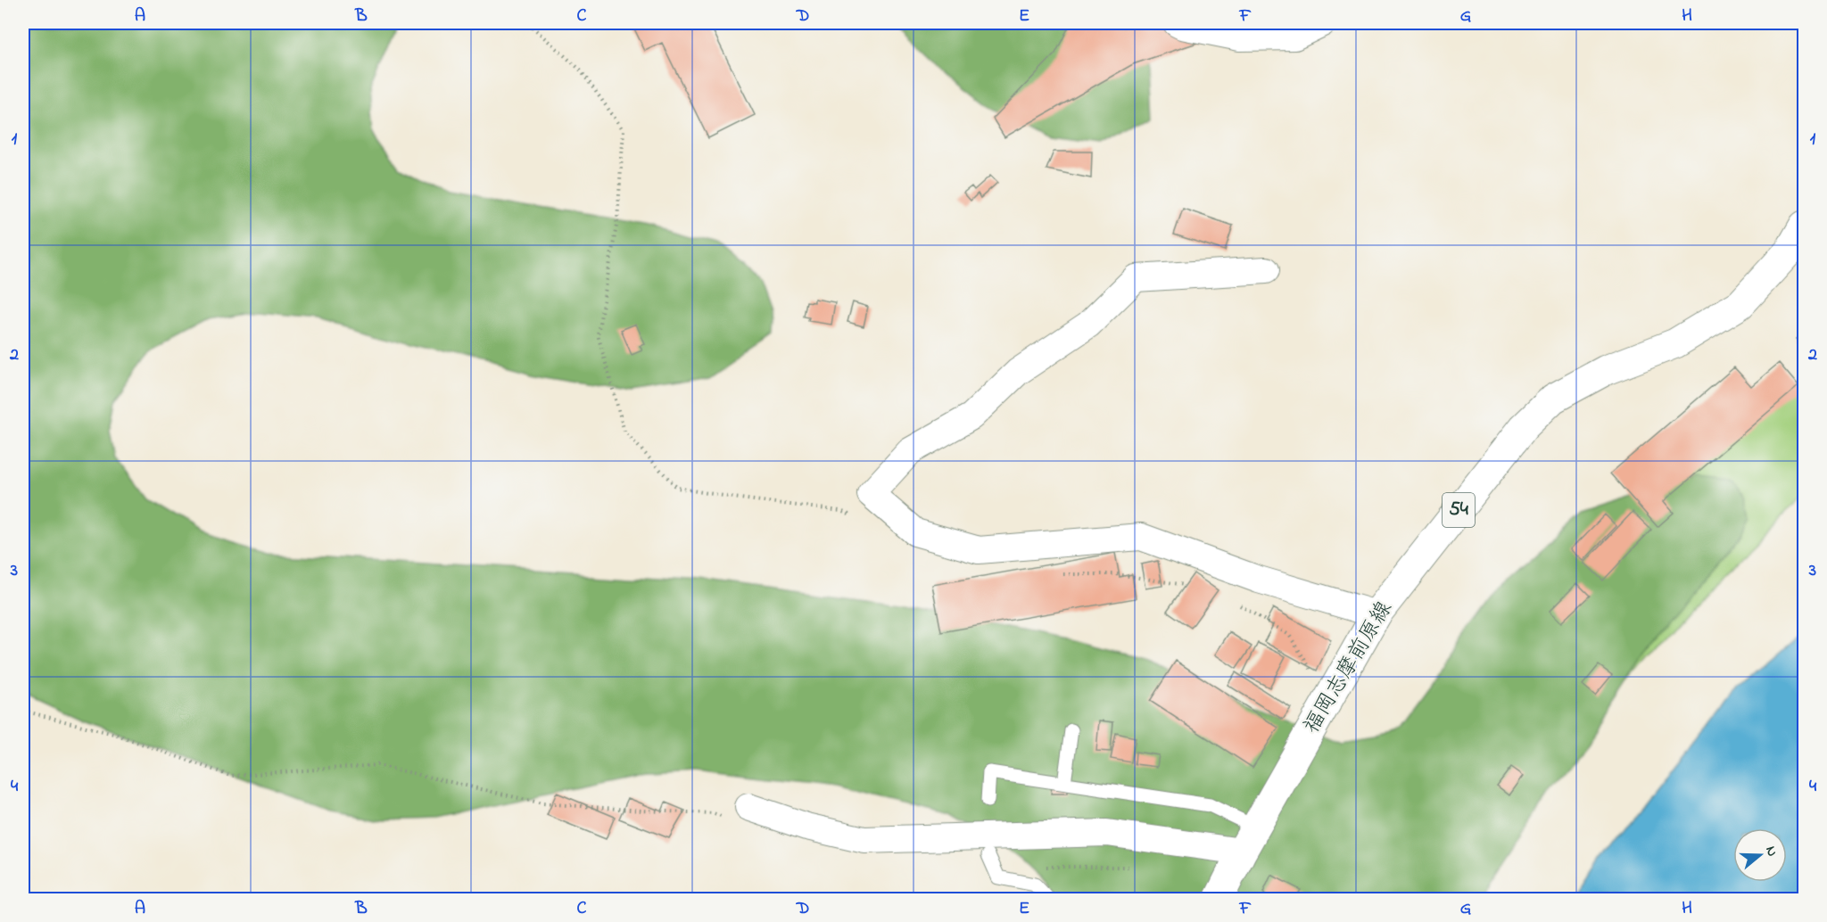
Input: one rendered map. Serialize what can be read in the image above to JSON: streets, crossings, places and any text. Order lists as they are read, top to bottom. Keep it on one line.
{"streets":{"main road":["54","福岡志摩前原線"]},"north":"right","grid":{"columns":["A","B","C","D","E","F","G","H"],"rows":["1","2","3","4"]}}
